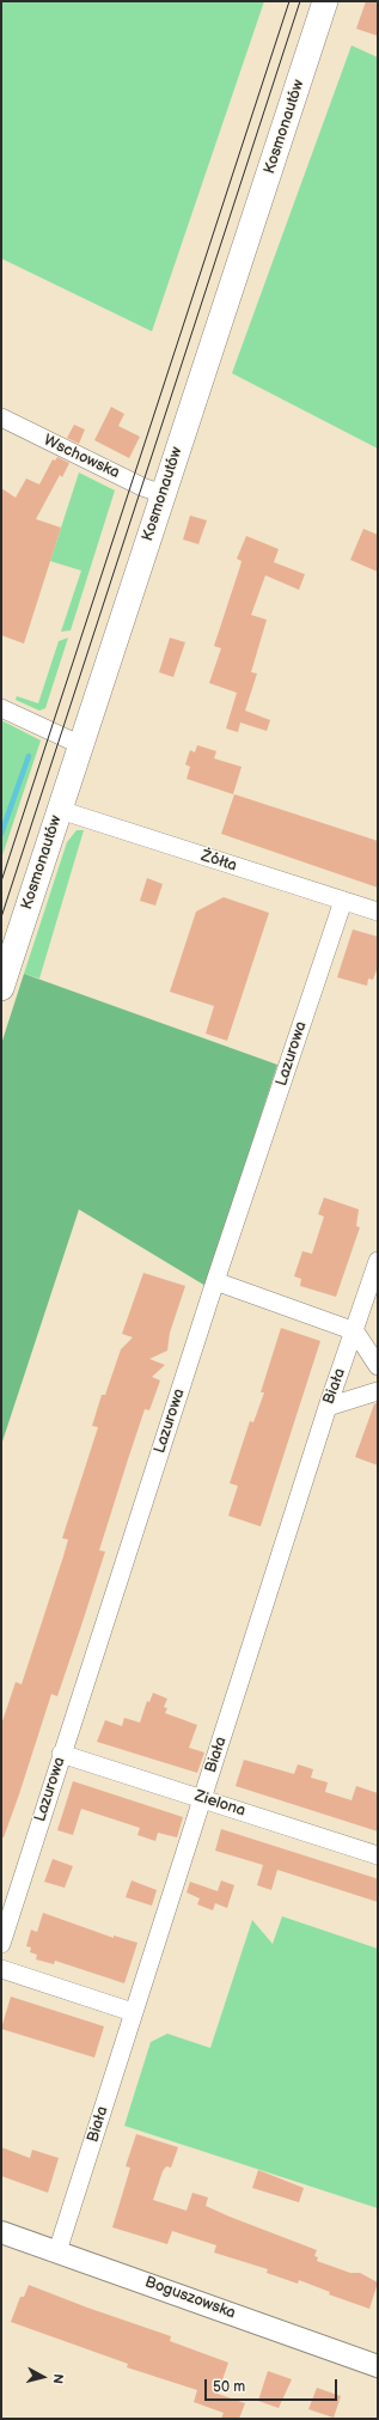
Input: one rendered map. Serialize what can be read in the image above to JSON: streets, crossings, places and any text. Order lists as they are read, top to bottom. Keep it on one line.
{"streets":{"main road":["Kosmonautów"],"street":["Wschowska","Żółta","Lazurowa","Biała","Zielona","Boguszowska"]},"crossings":[["Kosmonautów","Wschowska"],["Kosmonautów","Żółta"],["Żółta","Lazurowa"],["Lazurowa","Zielona"],["Biała","Zielona"],["Biała","Boguszowska"]],"scale_bar":"50 m","north":"right"}
